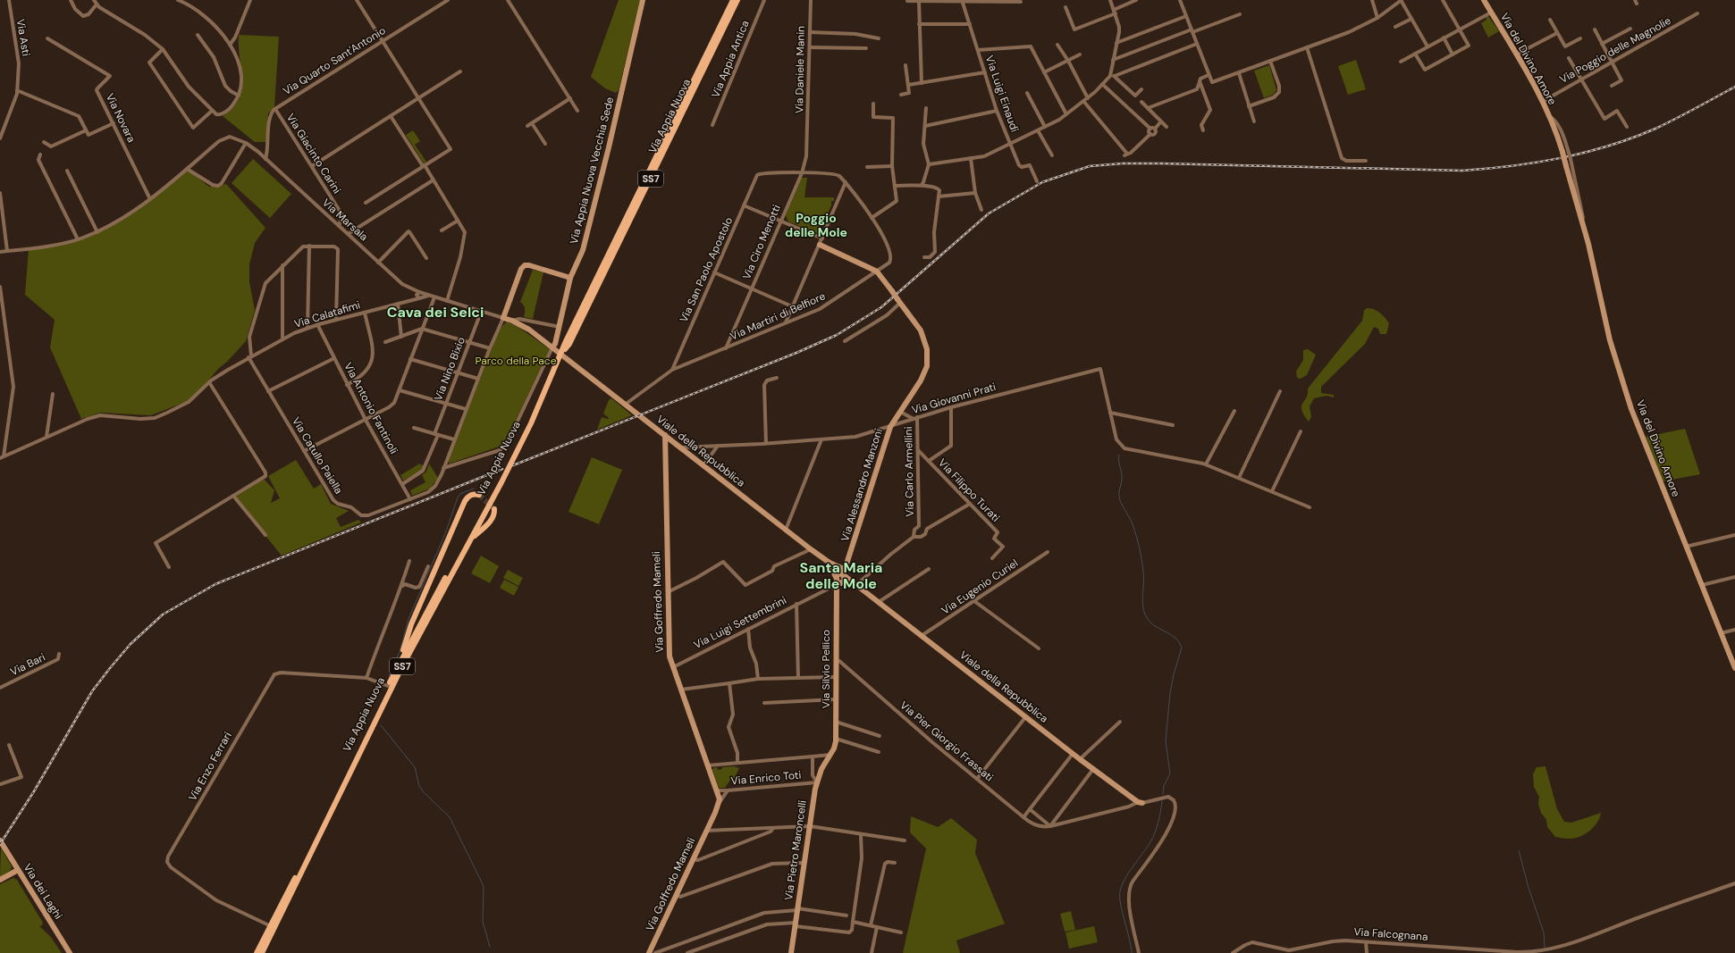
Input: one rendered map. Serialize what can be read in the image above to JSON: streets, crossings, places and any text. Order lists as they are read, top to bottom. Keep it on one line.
{"streets":{"main road":["Via Appia Nuova","SS7"],"street":["Via Asti","Via Poggio delle Magnolie","Via Appia Antica","Via del Divino Amore","Via Quarto Sant'Antonio","Via Daniele Manin","Via Luigi Einaudi","Via Novara","Via Giacinto Carini","Via Appia Nuova Vecchia Sede","Via Marsala","Via Ciro Menotti","Via San Paolo Apostolo","Via Calatafimi","Via Martiri di Belfiore","Via Nino Bixio","Via Giovanni Prati","Via Antonio Fantinoli","Viale della Repubblica","Via Catullo Paiella","Via Carlo Armellini","Via Alessandro Manzoni","Via Filippo Turati","Via Eugenio Curiel","Via Goffredo Mameli","Via Luigi Settembrini","Via Bari","Via Silvio Pellico","Via Pier Giorgio Frassati","Via Enzo Ferrari","Via Enrico Toti","Via Pietro Maroncelli","Via dei Laghi","Via Falcognana"]},"crossings":[["Via Poggio delle Magnolie","Via del Divino Amore"],["Via Quarto Sant'Antonio","Via Giacinto Carini"],["Via Daniele Manin","Via Ciro Menotti"],["Via Appia Nuova","Viale della Repubblica"],["Via Appia Nuova","Via Enzo Ferrari"],["Via Giacinto Carini","Via Marsala"],["Via Marsala","Via Calatafimi"],["Via Ciro Menotti","Via San Paolo Apostolo"],["Via Ciro Menotti","Via Martiri di Belfiore"],["Via San Paolo Apostolo","Via Martiri di Belfiore"],["Via Calatafimi","Via Antonio Fantinoli"],["Via Calatafimi","Via Catullo Paiella"],["Via Martiri di Belfiore","Viale della Repubblica"],["Via Martiri di Belfiore","Via Alessandro Manzoni"],["Via Nino Bixio","Via Antonio Fantinoli"],["Via Giovanni Prati","Viale della Repubblica"],["Via Giovanni Prati","Via Carlo Armellini"],["Via Giovanni Prati","Via Alessandro Manzoni"],["Via Antonio Fantinoli","Via Catullo Paiella"],["Viale della Repubblica","Via Alessandro Manzoni"],["Viale della Repubblica","Via Eugenio Curiel"],["Viale della Repubblica","Via Goffredo Mameli"],["Viale della Repubblica","Via Pier Giorgio Frassati"],["Via Carlo Armellini","Via Filippo Turati"],["Via Alessandro Manzoni","Via Luigi Settembrini"],["Via Alessandro Manzoni","Via Silvio Pellico"],["Via Goffredo Mameli","Via Luigi Settembrini"],["Via Goffredo Mameli","Via Enrico Toti"],["Via Luigi Settembrini","Via Silvio Pellico"],["Via Silvio Pellico","Via Pier Giorgio Frassati"],["Via Silvio Pellico","Via Pietro Maroncelli"],["Via Enrico Toti","Via Pietro Maroncelli"]],"districts":["Poggio delle Mole","Cava dei Selci","Santa Maria delle Mole"],"parks":["Parco della Pace"]}
